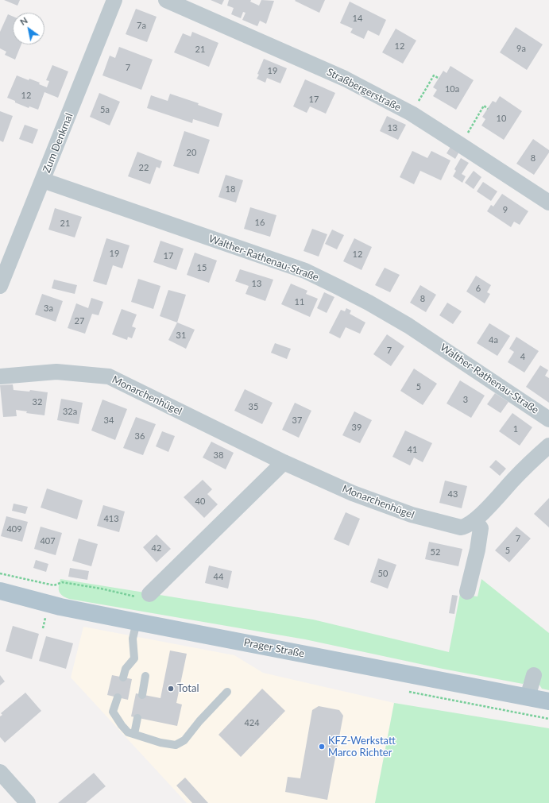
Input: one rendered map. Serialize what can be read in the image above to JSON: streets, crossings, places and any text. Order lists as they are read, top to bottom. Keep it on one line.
{"streets":{"main road":["Prager Straße"],"street":["Straßbergerstraße","Zum Denkmal","Walther-Rathenau-Straße","Monarchenhügel"]},"crossings":[["Zum Denkmal","Walther-Rathenau-Straße"]],"places":["Total","KFZ-Werkstatt Marco Richter"],"house_numbers":["14","7a","12","9a","21","7","19","10a","12","17","5a","10","13","20","8","22","18","9","16","21","19","12","17","15","13","6","8","11","3a","27","31","4a","7","4","5","3","32","35","32a","34","37","39","1","36","41","38","43","40","413","409","7","407","42","5","52","50","44","424"],"north":"top left"}
